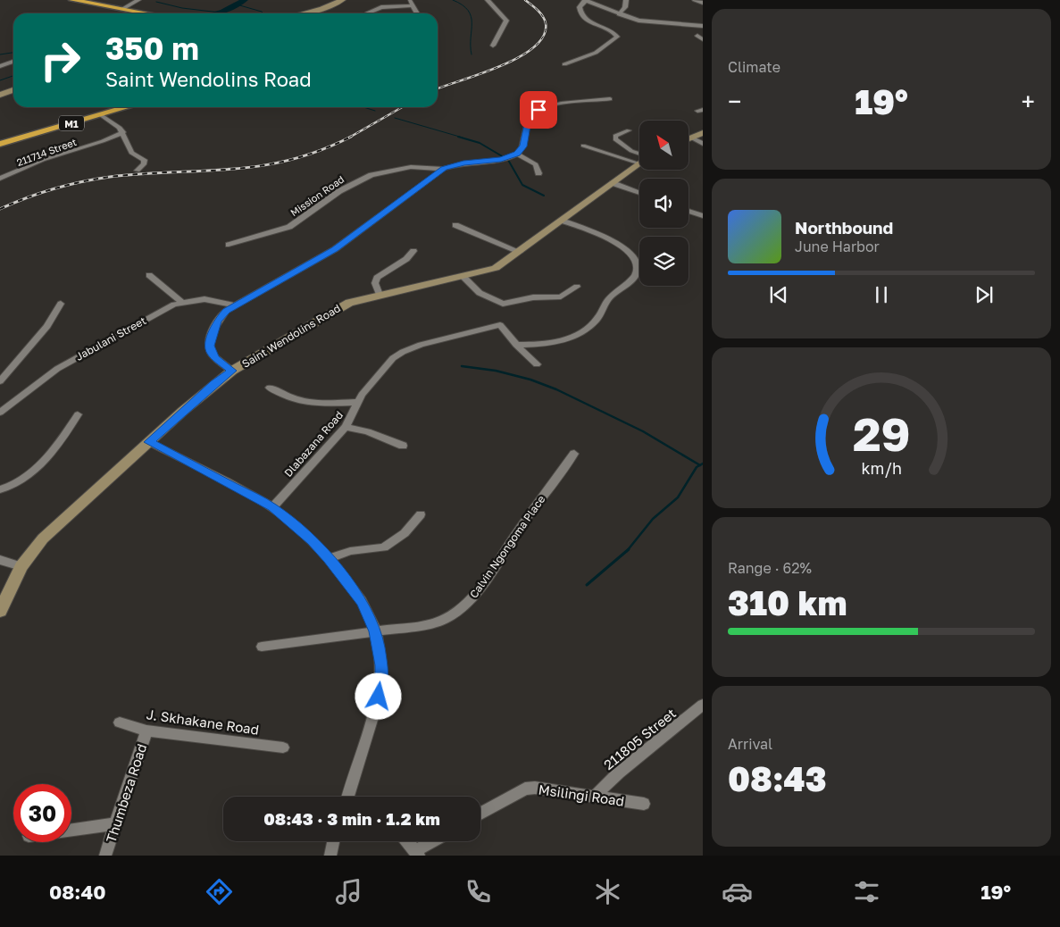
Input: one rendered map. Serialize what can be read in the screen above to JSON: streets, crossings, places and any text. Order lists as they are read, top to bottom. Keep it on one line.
{"streets":{"highway":["M1"],"street":["211714 Street","Mission Road","Saint Wendolins Road","Jabulani Street","Dlabazana Road","Calvin Ngongoma Place","J. Skhakane Road","211805 Street","Thumbeza Road","Msilingi Road"]},"crossings":[["J. Skhakane Road","Thumbeza Road"],["211805 Street","Msilingi Road"]],"north":"top left","page":{"tile":["Climate",["Range · 62%","310 km"],["Arrival","08:43"]],"turn":["350 m","Saint Wendolins Road"],"heat":["−","19°","+"],"song":["Northbound","June Harbor"],"limit":"30","trip":"08:43 · 3 min · 1.2 km","tabs":["08:40","19°"],"gauge":["29","km/h"]}}
